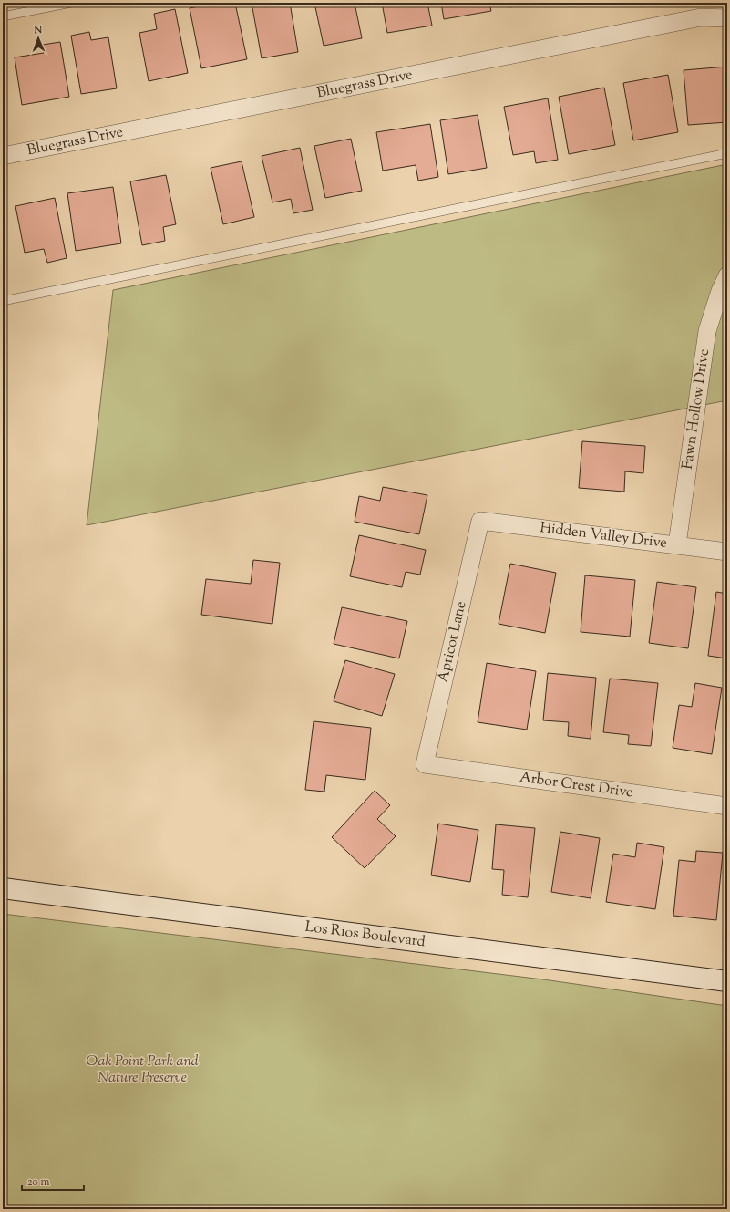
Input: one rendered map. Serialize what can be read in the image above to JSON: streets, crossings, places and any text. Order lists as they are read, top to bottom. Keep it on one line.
{"streets":{"street":["Bluegrass Drive","Fawn Hollow Drive","Hidden Valley Drive","Apricot Lane","Arbor Crest Drive","Los Rios Boulevard"]},"crossings":[["Fawn Hollow Drive","Hidden Valley Drive"],["Hidden Valley Drive","Apricot Lane"],["Apricot Lane","Arbor Crest Drive"]],"parks":["Oak Point Park and Nature Preserve"],"scale_bar":"20 m","north":"top"}
